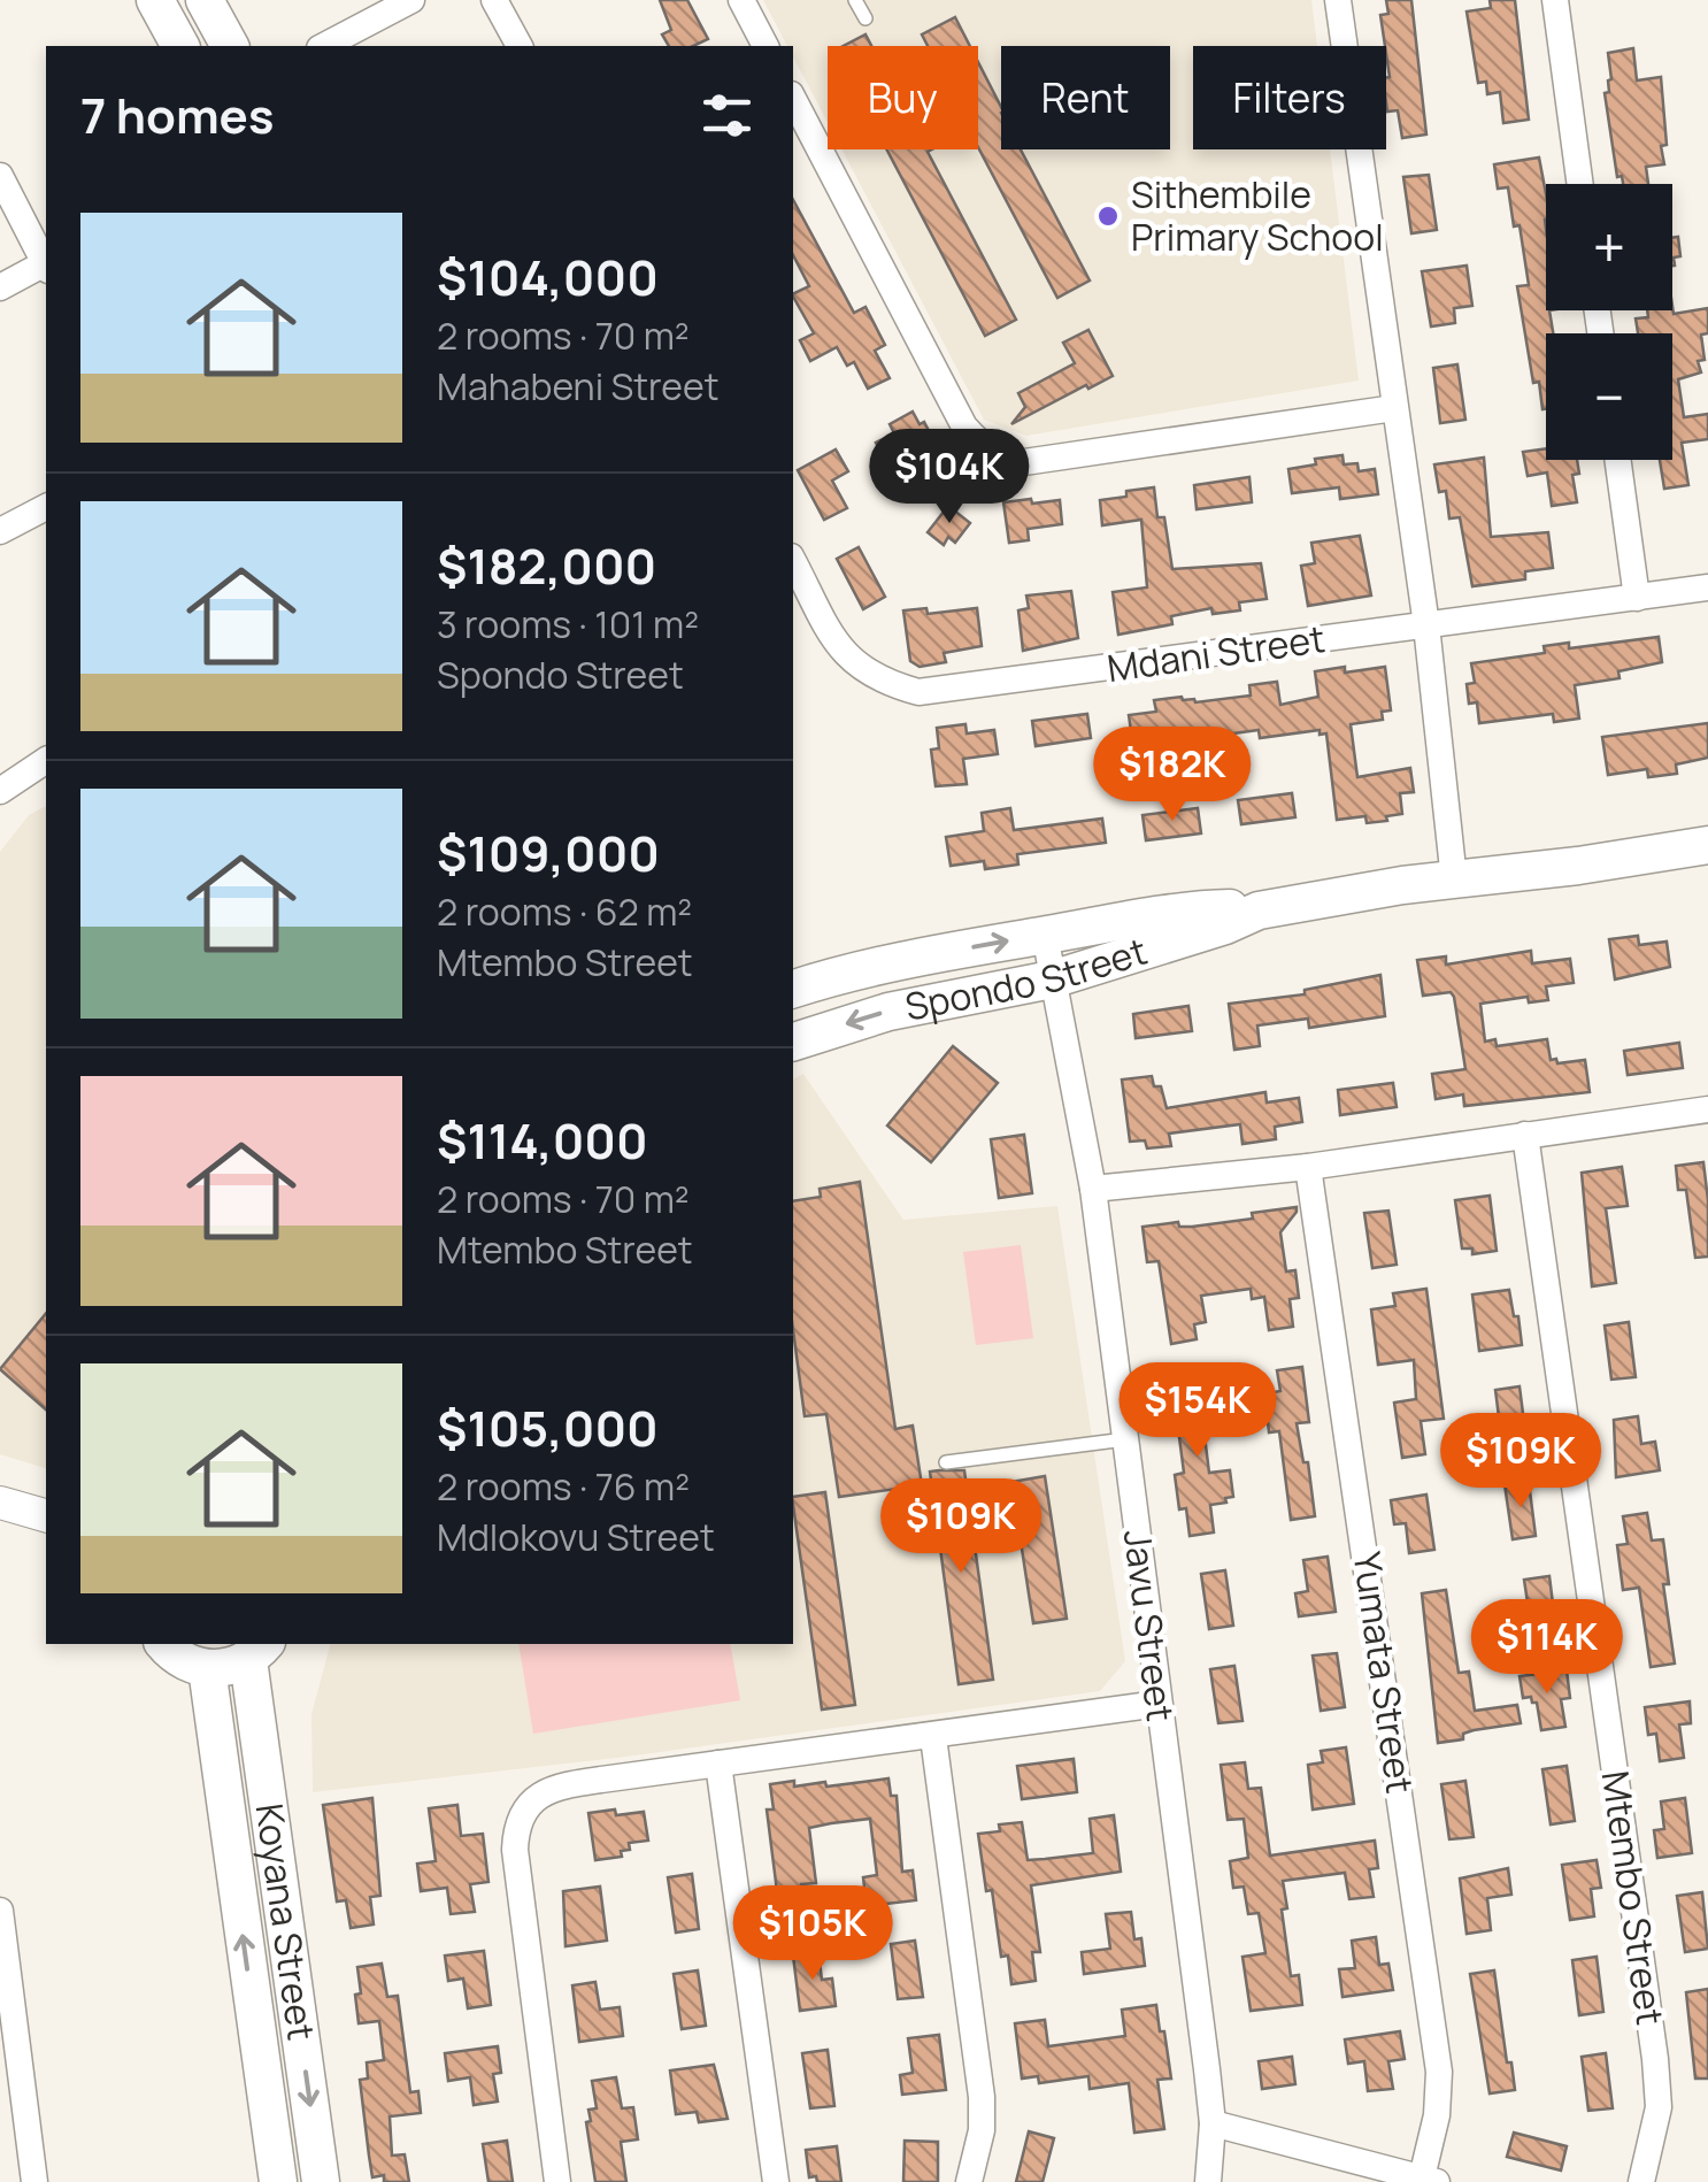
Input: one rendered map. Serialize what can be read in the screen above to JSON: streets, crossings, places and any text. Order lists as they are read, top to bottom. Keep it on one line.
{"streets":{"main road":["Spondo Street","Koyana Street"],"street":["Mdani Street","Javu Street","Yumata Street","Mtembo Street"]},"crossings":[["Spondo Street","Javu Street"]],"places":["Sithembile Primary School"],"page":{"chip":["Buy","Rent","Filters"],"heading":"7 homes","map_buttons":["+","−"],"list":[{"name":"$104,000","note":"2 rooms · 70 m² · Mahabeni Street"},{"name":"$182,000","note":"3 rooms · 101 m² · Spondo Street"},{"name":"$109,000","note":"2 rooms · 62 m² · Mtembo Street"},{"name":"$114,000","note":"2 rooms · 70 m² · Mtembo Street"},{"name":"$105,000","note":"2 rooms · 76 m² · Mdlokovu Street"}],"price":["$104K","$182K","$154K","$109K","$109K","$114K","$105K"]}}
